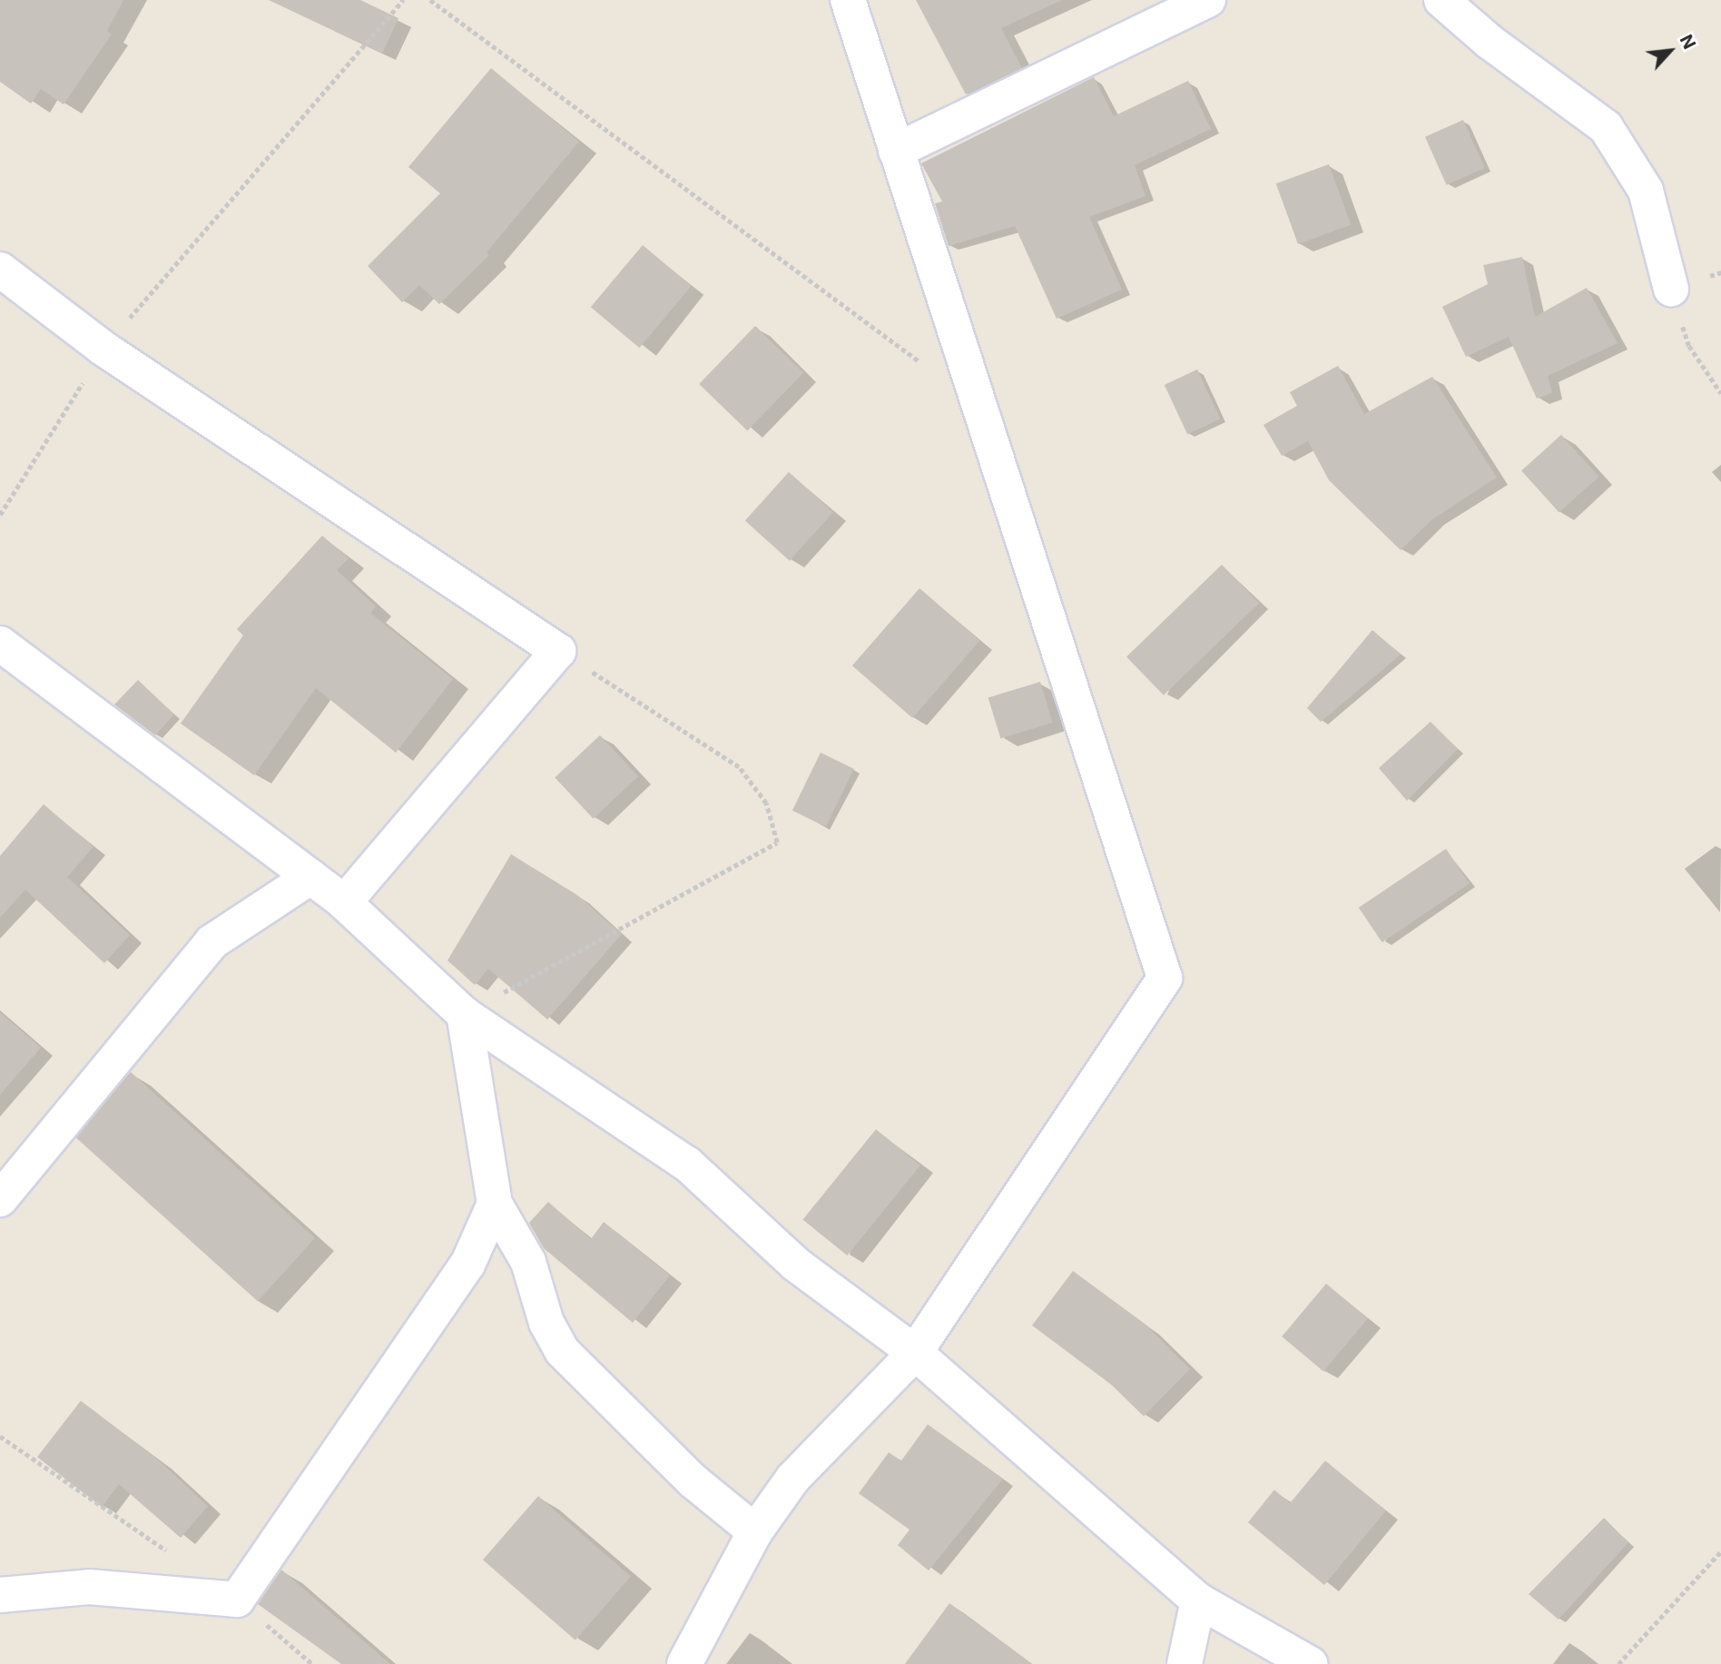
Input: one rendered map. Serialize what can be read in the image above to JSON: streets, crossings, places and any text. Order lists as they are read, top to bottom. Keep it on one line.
{"north":"top right"}
